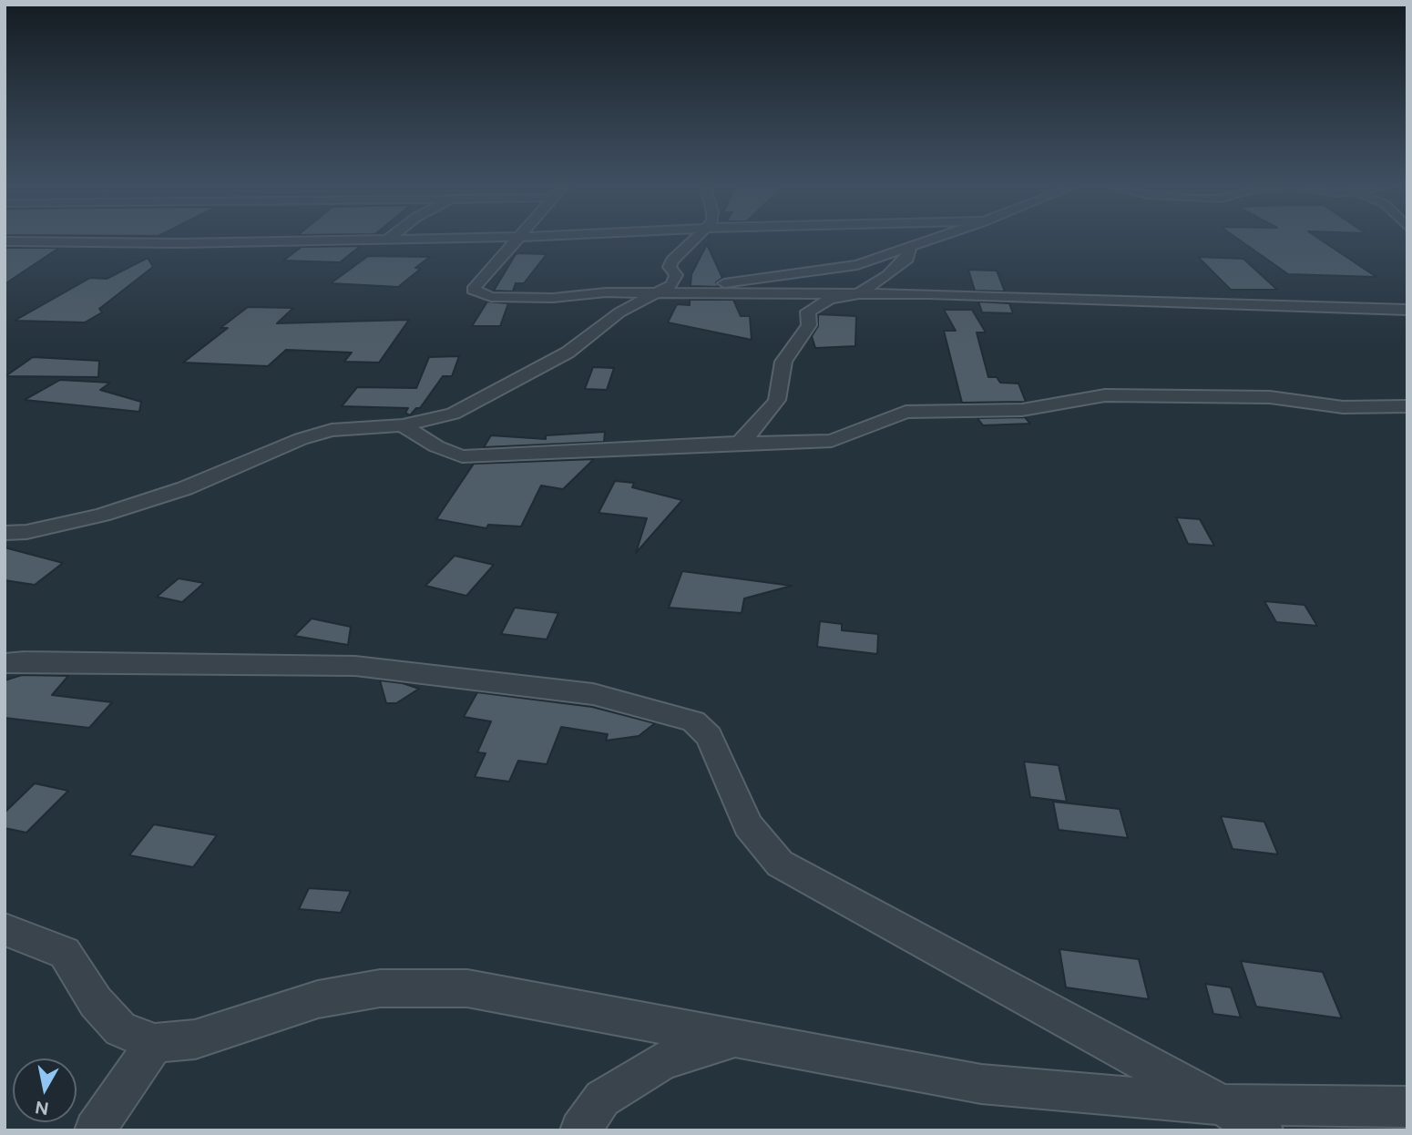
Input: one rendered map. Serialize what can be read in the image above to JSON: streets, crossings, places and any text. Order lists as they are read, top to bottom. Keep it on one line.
{"north":"bottom"}
